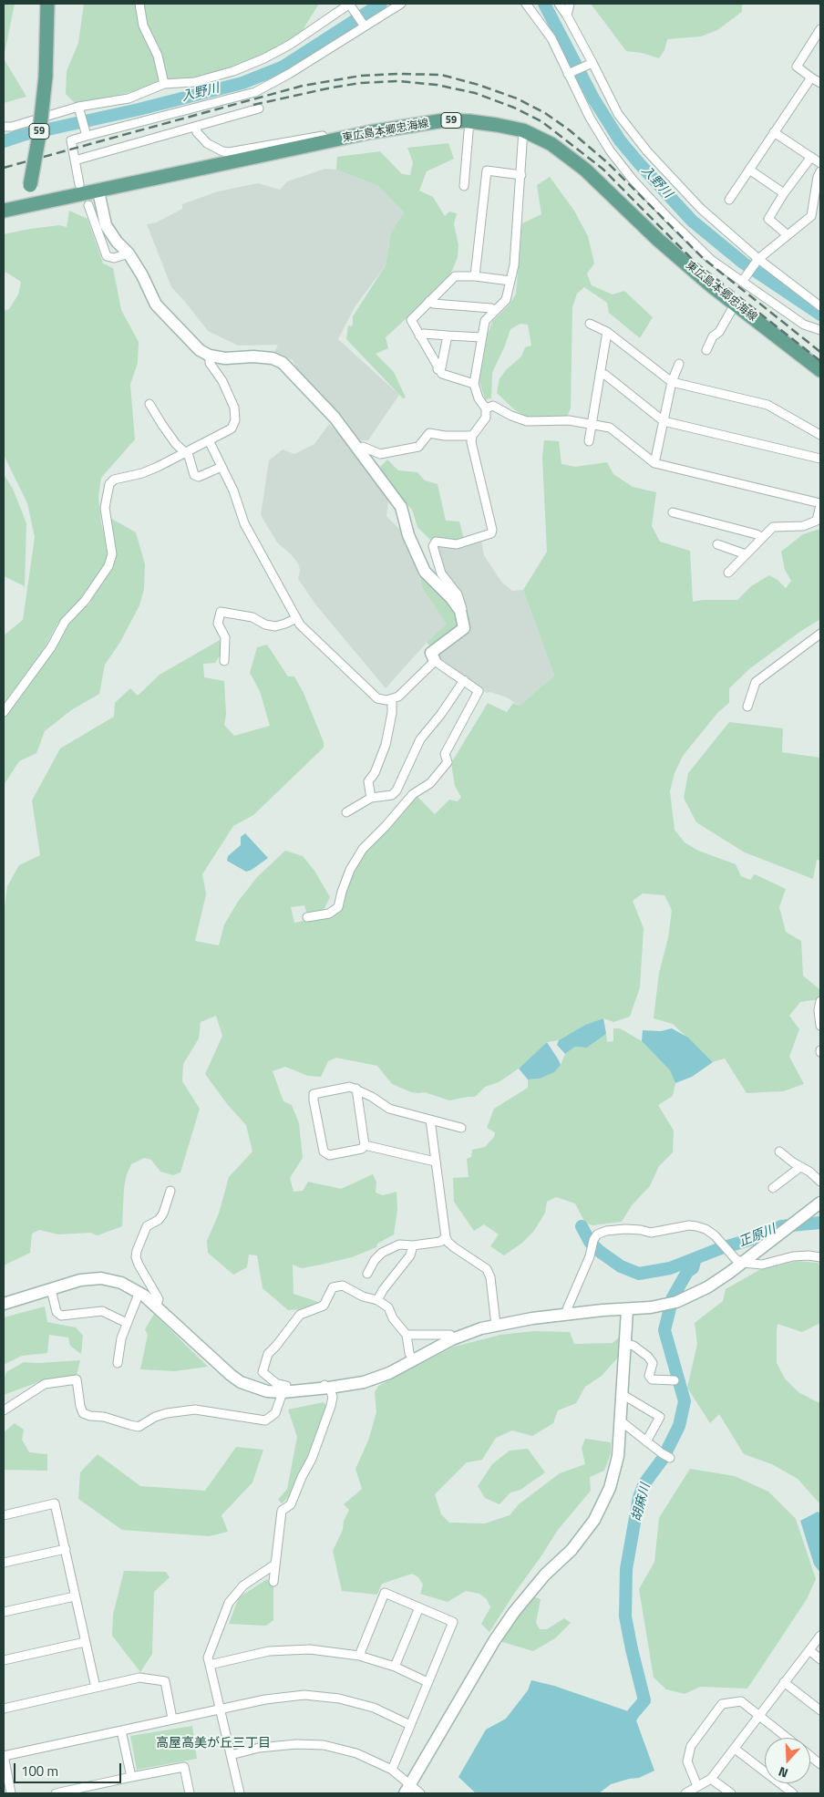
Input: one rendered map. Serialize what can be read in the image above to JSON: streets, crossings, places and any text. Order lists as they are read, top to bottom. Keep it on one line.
{"streets":{"main road":["59","東広島本郷忠海線"]},"crossings":[["59","東広島本郷忠海線"]],"districts":["高屋高美が丘三丁目"],"water":["入野川","正原川","胡麻川"],"scale_bar":"100 m","north":"bottom"}
